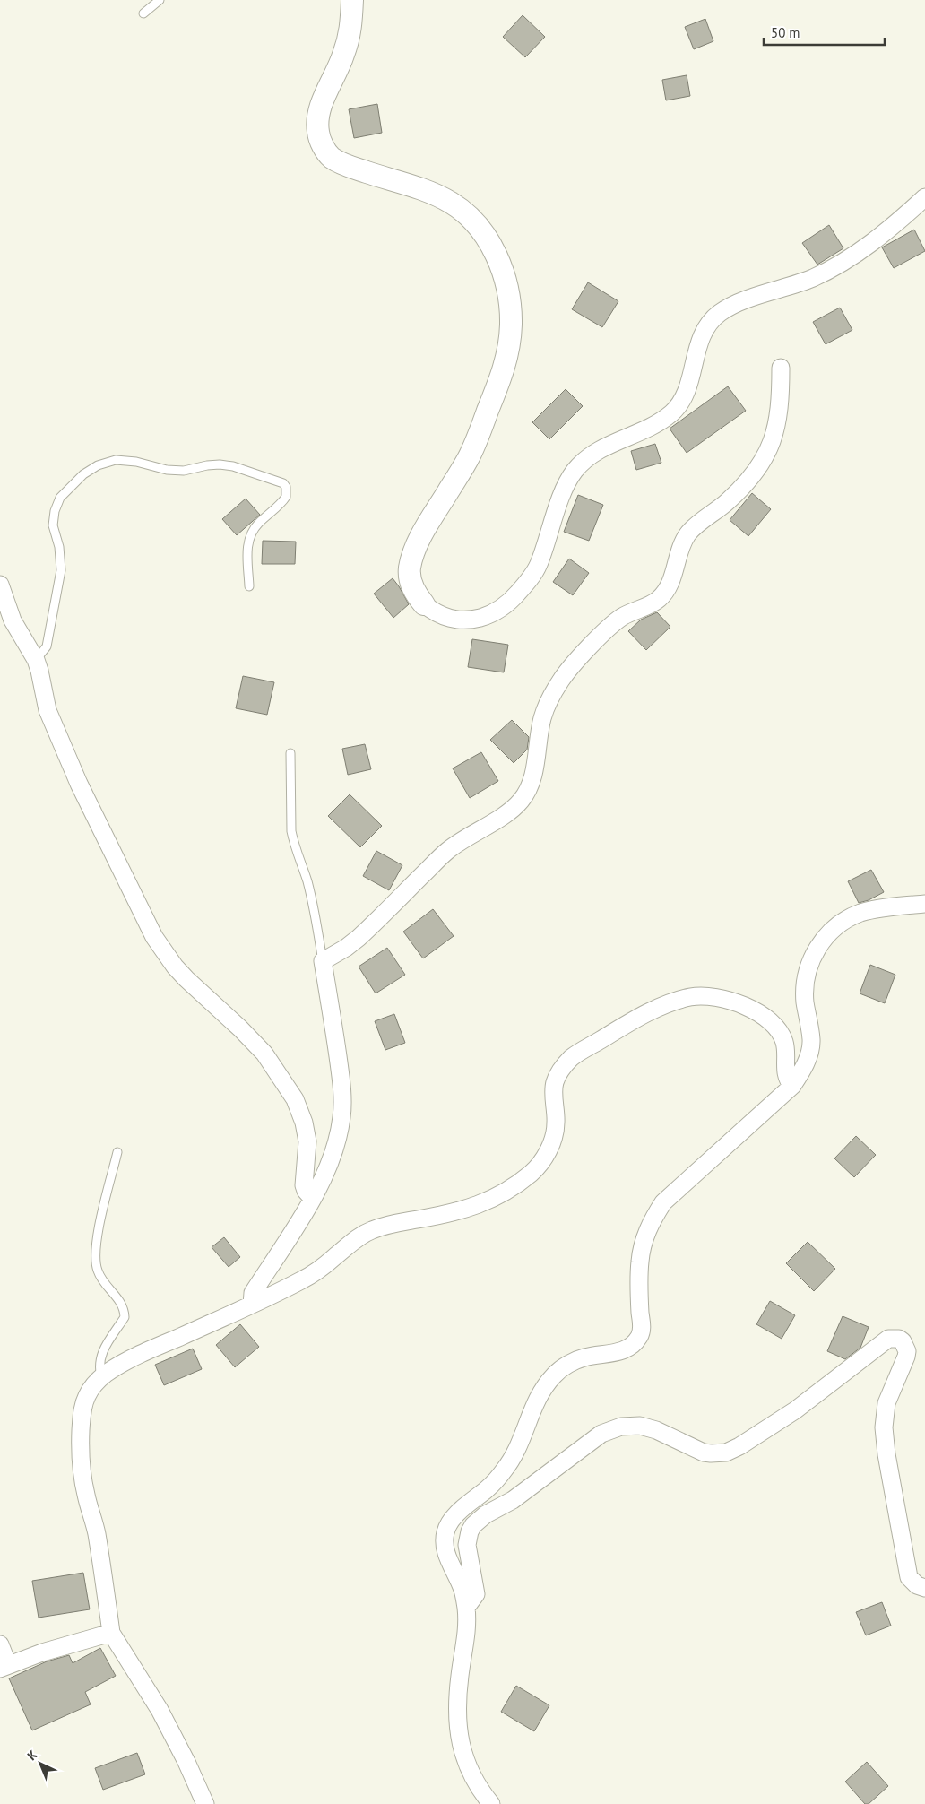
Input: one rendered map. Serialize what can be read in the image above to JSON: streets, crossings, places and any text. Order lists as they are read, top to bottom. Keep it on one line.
{"scale_bar":"50 m","north":"top left"}
